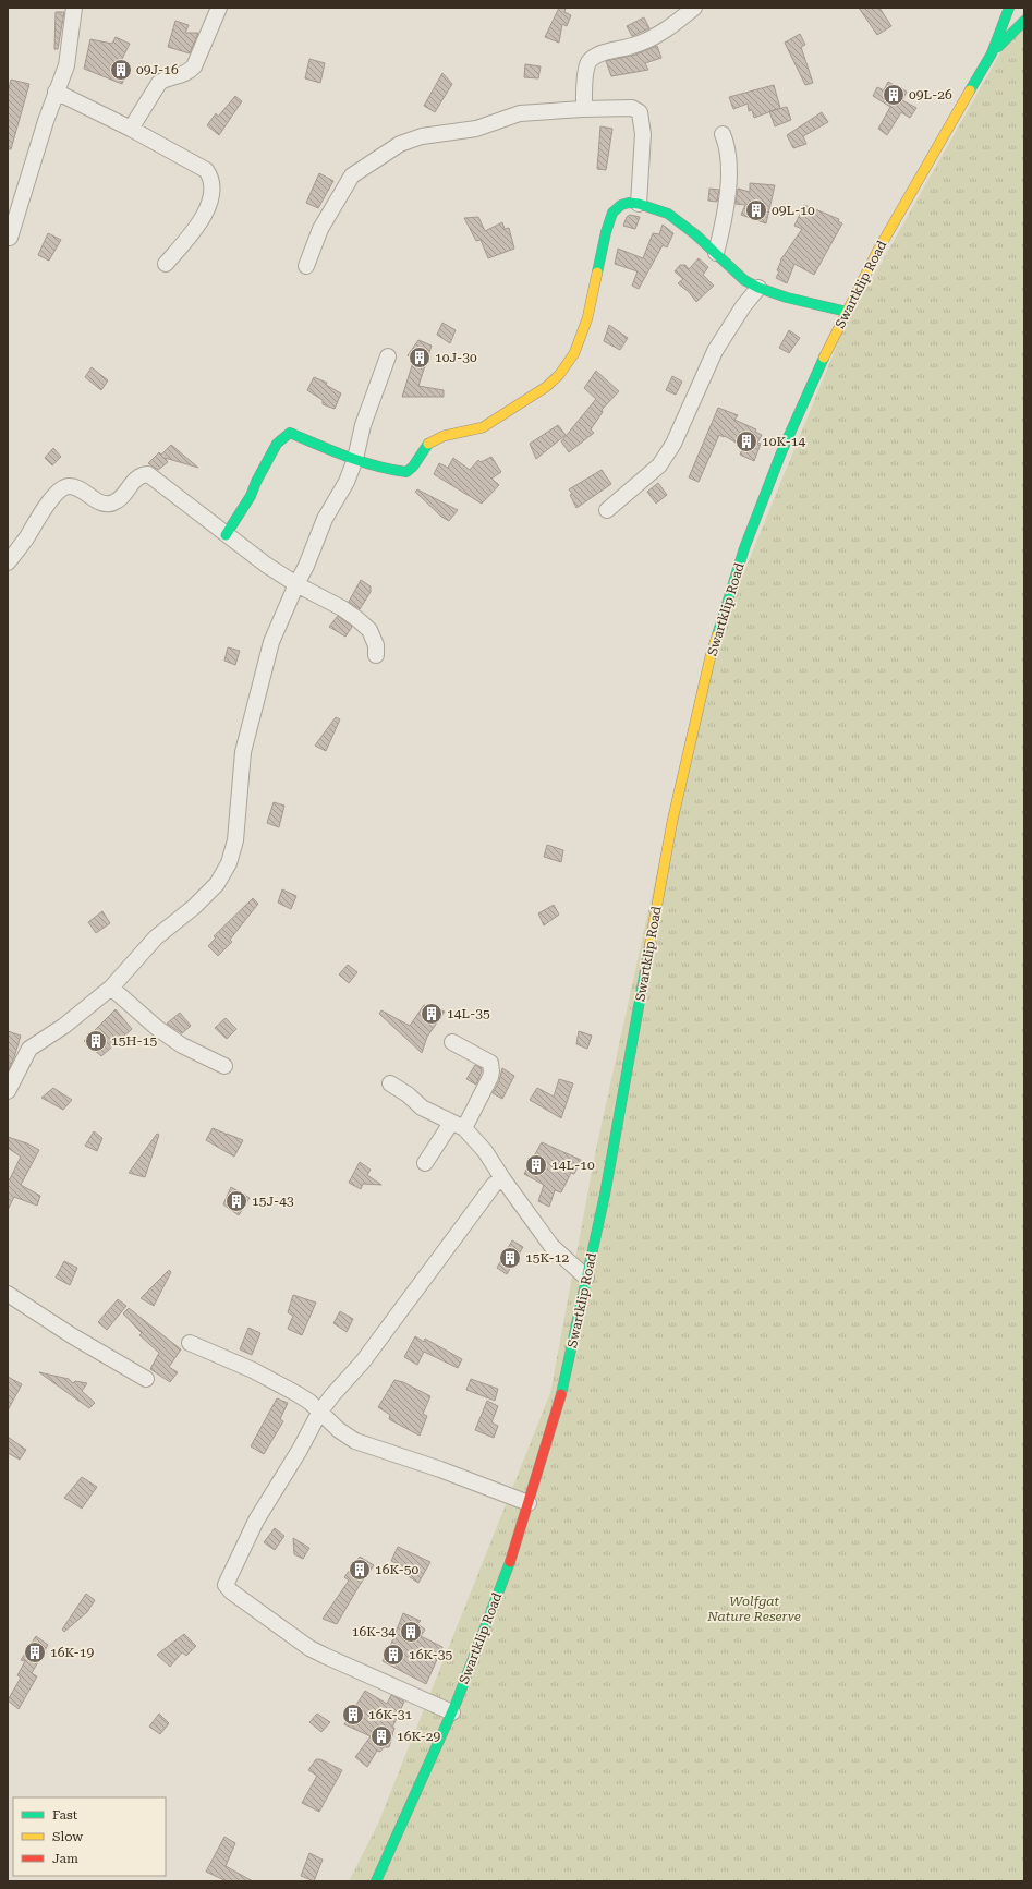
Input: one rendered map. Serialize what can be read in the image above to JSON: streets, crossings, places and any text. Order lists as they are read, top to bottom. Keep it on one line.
{"streets":{"main road":["Swartklip Road"]},"parks":["Wolfgat Nature Reserve"],"places":{"building":["09J-16","09L-26","09L-10","10J-30","10K-14","14L-35","15H-15","14L-10","15J-43","15K-12","16K-50","16K-34","16K-19","16K-35","16K-31","16K-29"]},"legend":["Fast","Slow","Jam"]}
